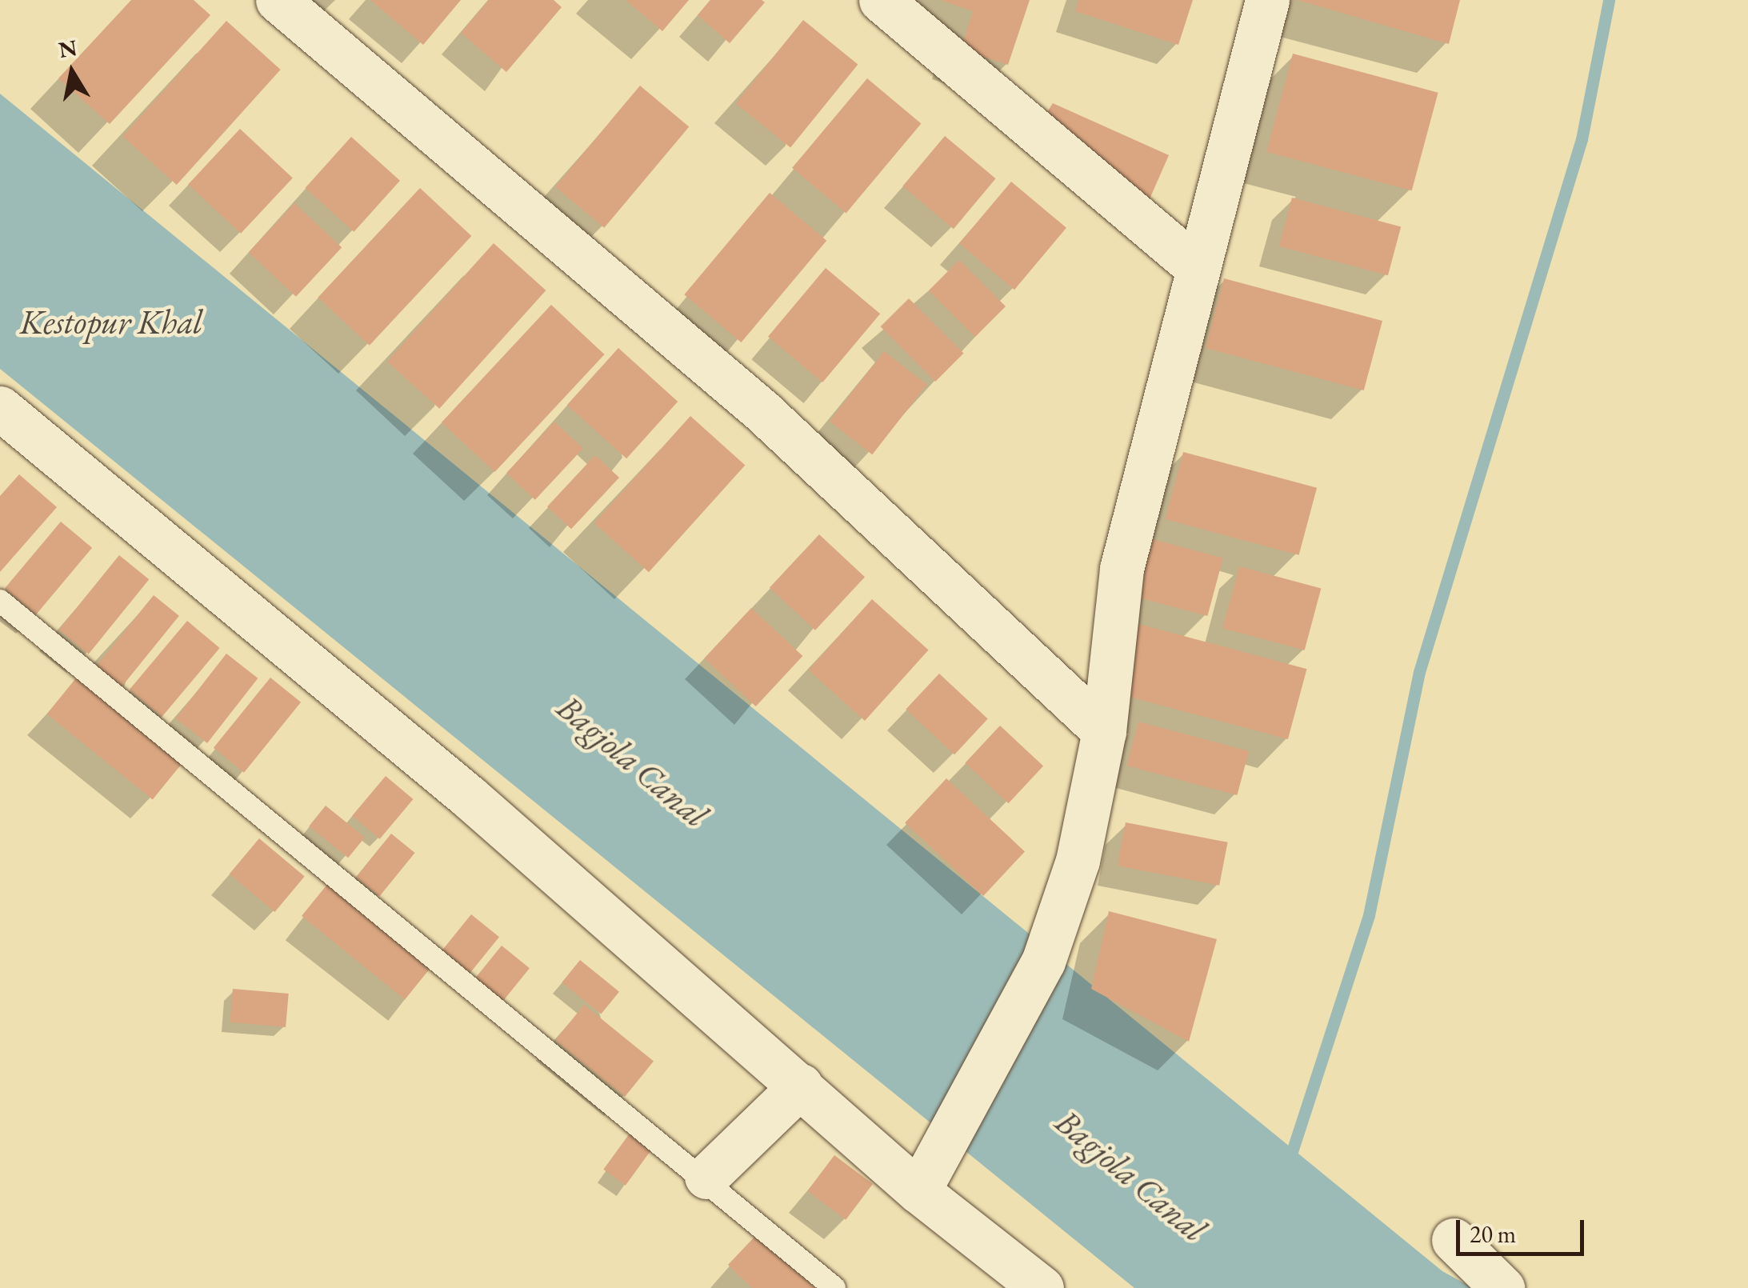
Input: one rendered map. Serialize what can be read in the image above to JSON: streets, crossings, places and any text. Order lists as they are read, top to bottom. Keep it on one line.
{"water":["Kestopur Khal","Bagjola Canal"],"scale_bar":"20 m","north":"top"}
